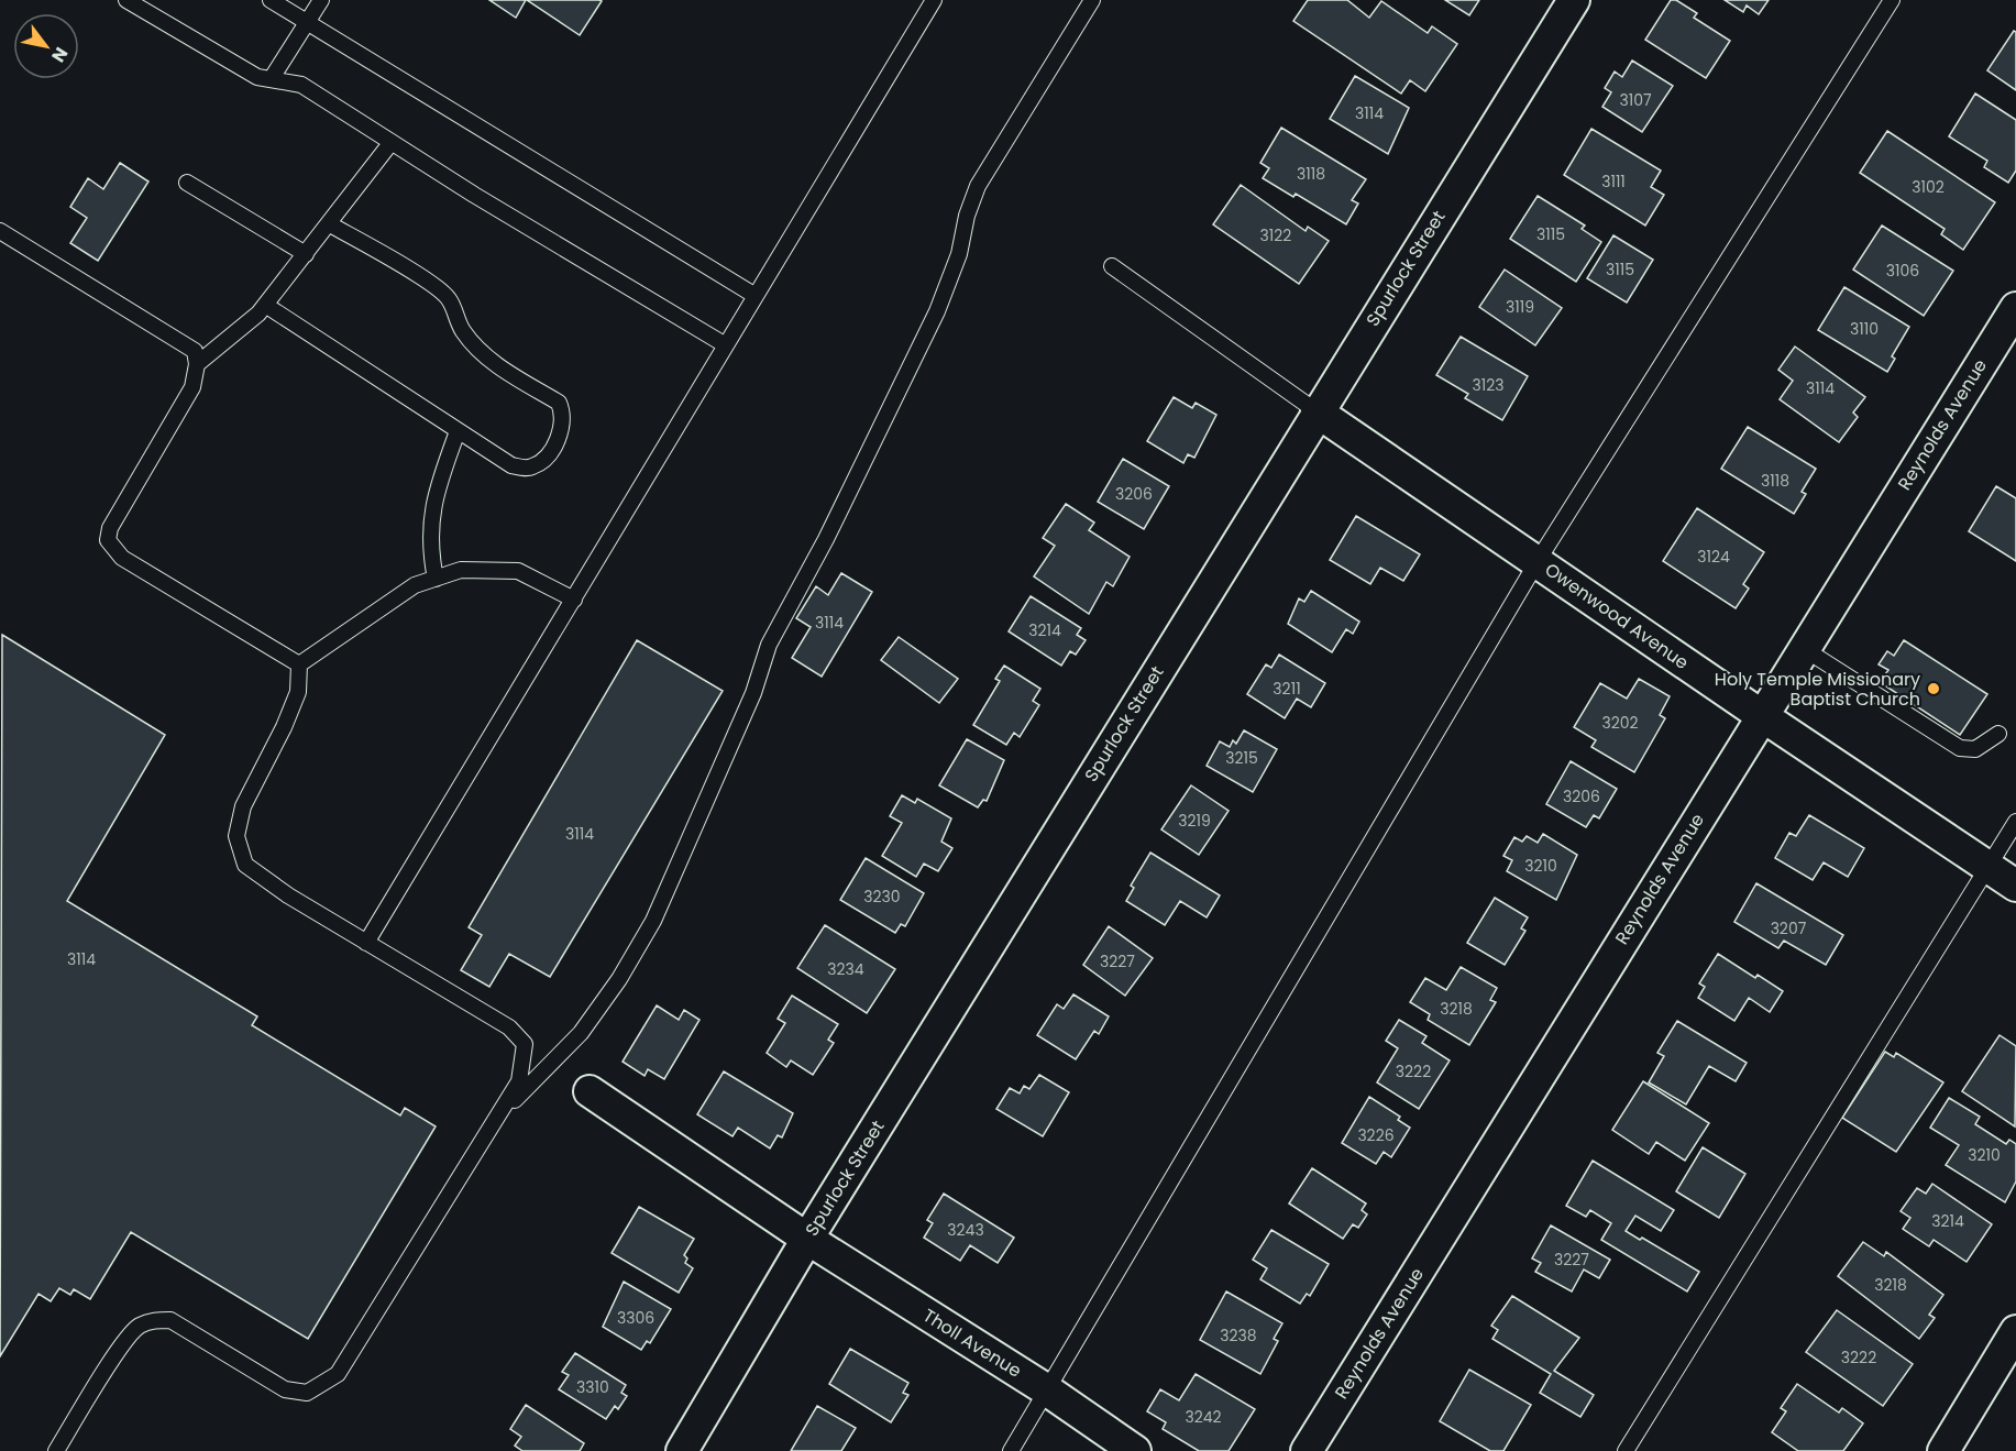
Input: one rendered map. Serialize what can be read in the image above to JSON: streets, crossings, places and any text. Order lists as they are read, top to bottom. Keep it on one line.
{"streets":{"street":["Spurlock Street","Reynolds Avenue","Owenwood Avenue","Tholl Avenue"]},"crossings":[["Spurlock Street","Owenwood Avenue"],["Spurlock Street","Tholl Avenue"],["Reynolds Avenue","Owenwood Avenue"]],"places":["Holy Temple Missionary Baptist Church"],"house_numbers":["3107","3114","3118","3111","3102","3115","3122","3115","3106","3119","3110","3123","3114","3118","3206","3124","3114","3214","3211","3202","3215","3206","3219","3114","3210","3230","3207","3114","3227","3234","3218","3222","3226","3210","3214","3243","3227","3218","3306","3238","3222","3310","3242"],"north":"bottom right"}
